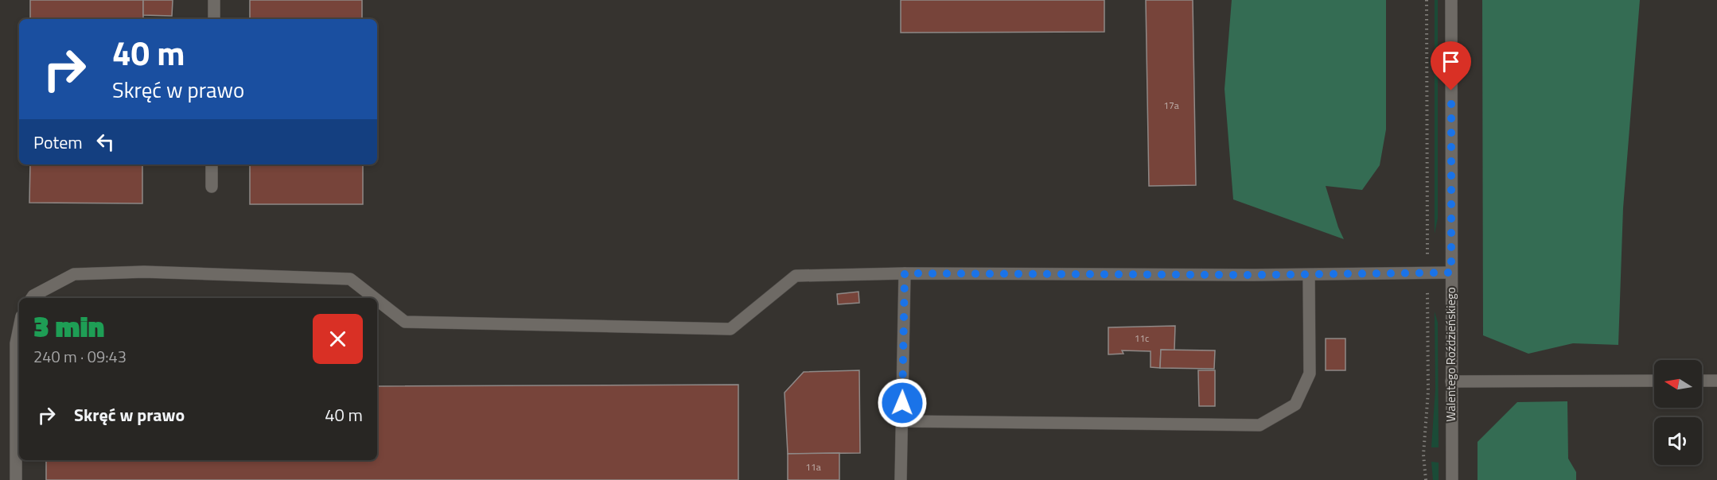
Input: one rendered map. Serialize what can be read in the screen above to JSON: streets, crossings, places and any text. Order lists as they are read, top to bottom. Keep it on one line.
{"streets":{"street":["Walentego Roździeńskiego"]},"house_numbers":["17a","11c","11a"],"north":"left","page":{"turn":["40 m","Skręć w prawo"],"then":"Potem","heading":["3 min","240 m · 09:43"],"list":[{"name":"Skręć w prawo","value":"40 m"}]}}
